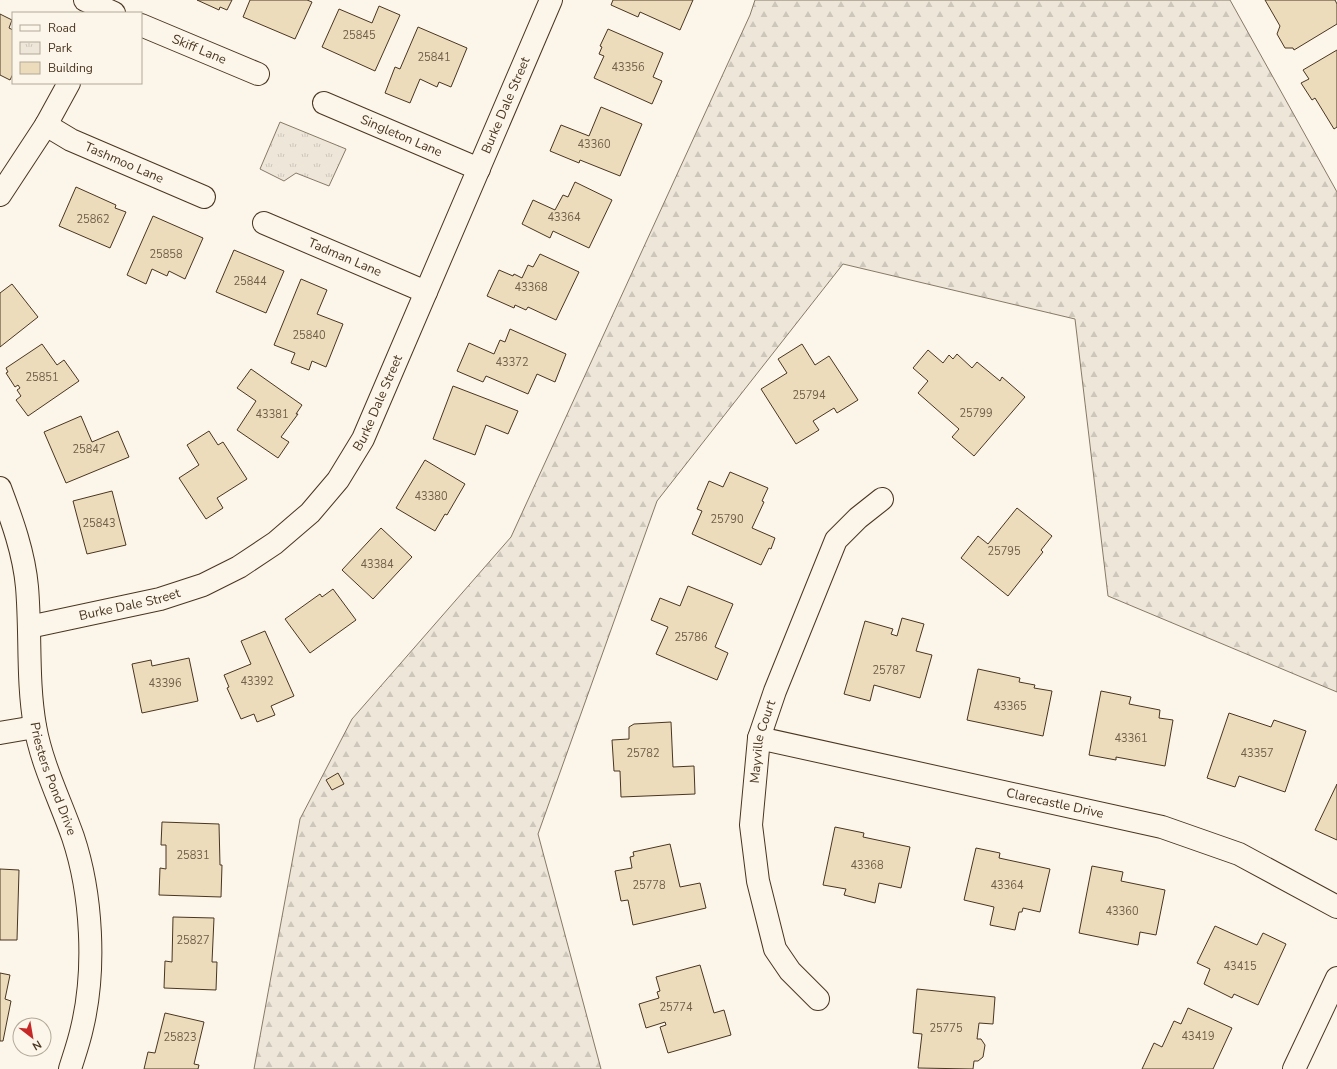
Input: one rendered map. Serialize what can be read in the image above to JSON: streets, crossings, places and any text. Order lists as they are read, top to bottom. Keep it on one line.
{"streets":{"street":["Skiff Lane","Burke Dale Street","Singleton Lane","Tashmoo Lane","Tadman Lane","Mayville Court","Priesters Pond Drive","Clarecastle Drive"]},"crossings":[["Burke Dale Street","Singleton Lane"],["Burke Dale Street","Tadman Lane"],["Burke Dale Street","Priesters Pond Drive"],["Mayville Court","Clarecastle Drive"]],"house_numbers":["25845","25841","43356","43360","43364","25862","25858","25844","43368","25840","43372","25851","25794","25799","43381","25847","43380","25790","25843","25795","43384","25786","25787","43392","43396","43365","43361","25782","43357","25831","43368","25778","43364","43360","25827","43415","25774","25775","43419","25823"],"legend":["Road","Park","Building"],"north":"bottom right"}
